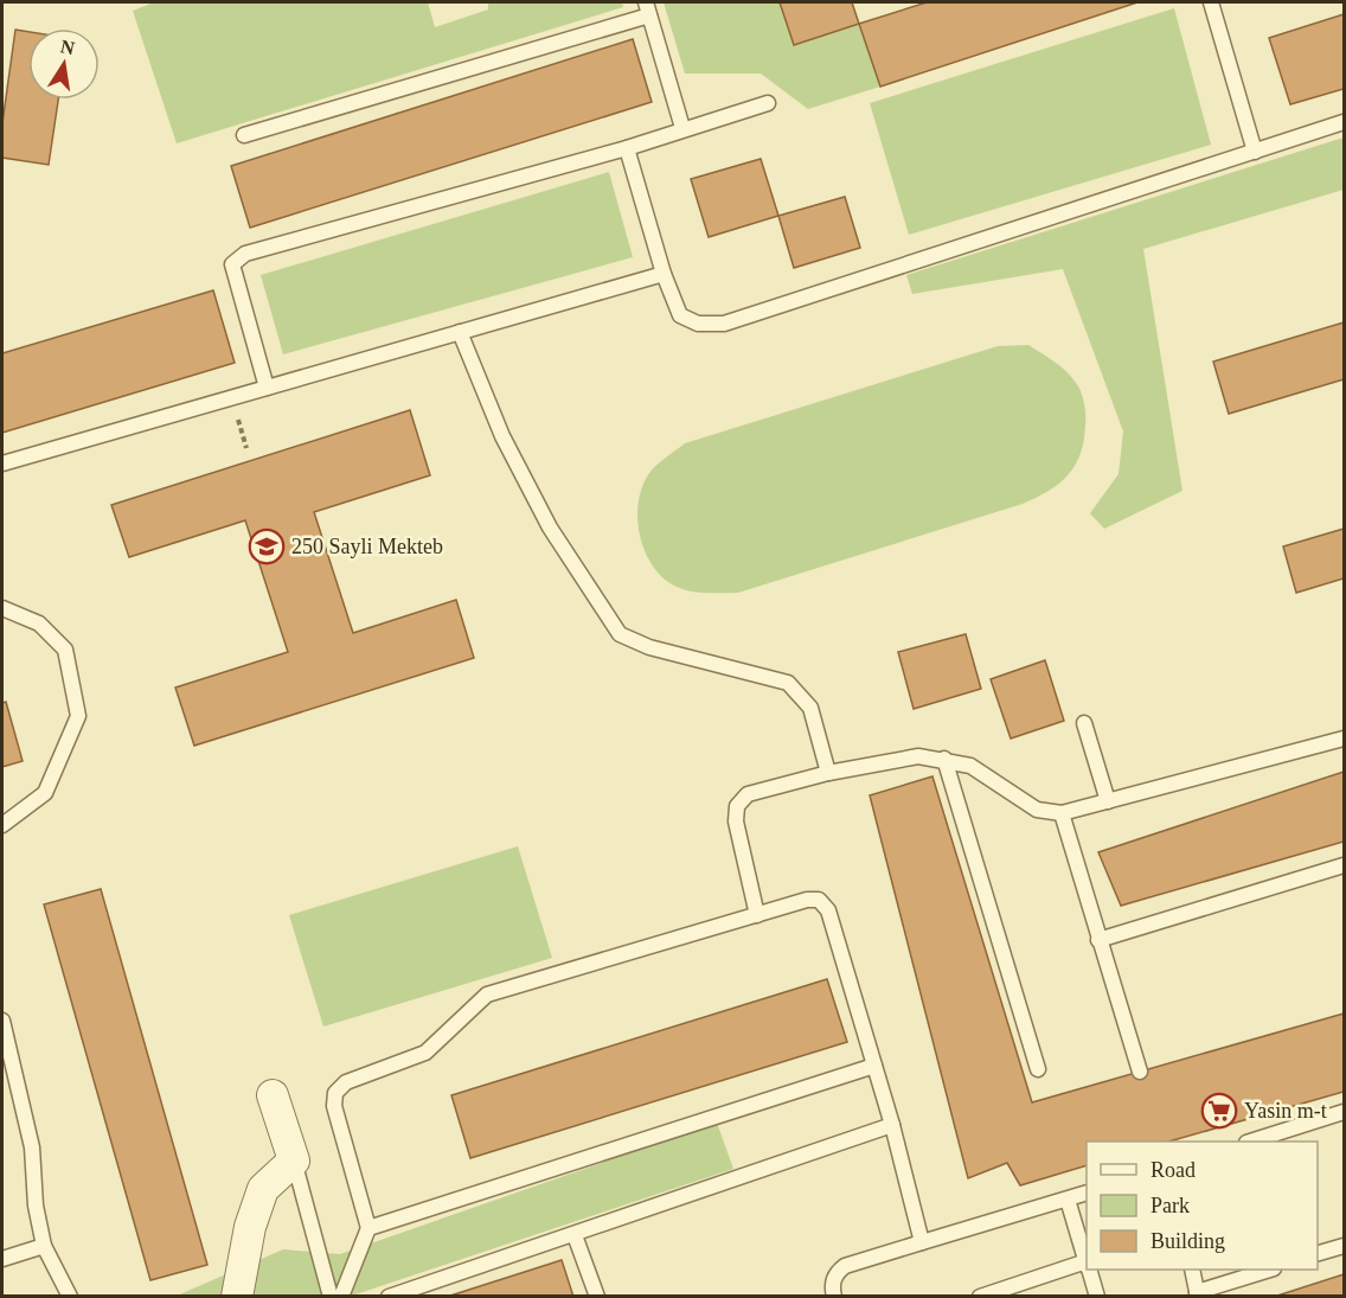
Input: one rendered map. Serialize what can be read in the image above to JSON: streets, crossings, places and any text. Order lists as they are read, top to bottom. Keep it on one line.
{"places":{"school or university":["250 Sayli Mekteb"],"supermarket":["Yasin m-t"]},"legend":["Road","Park","Building"],"north":"top"}
